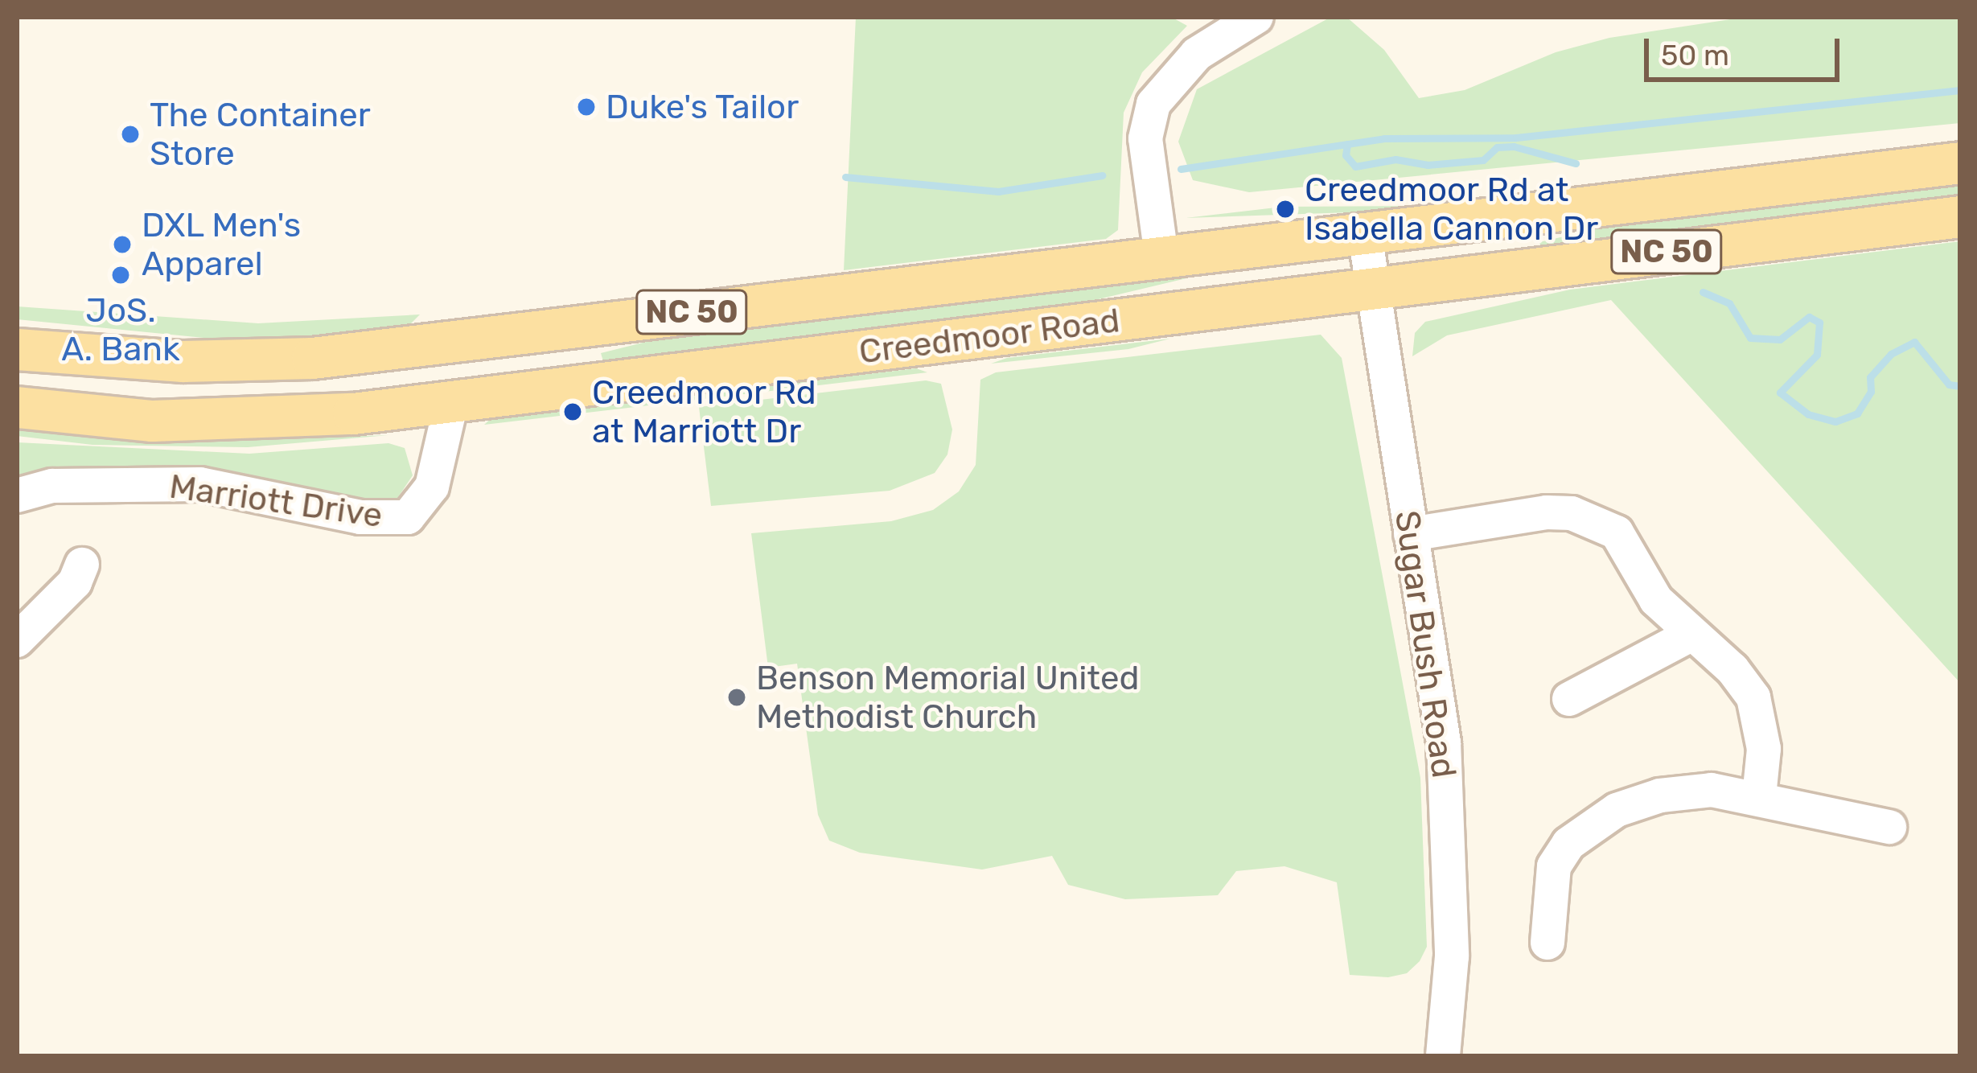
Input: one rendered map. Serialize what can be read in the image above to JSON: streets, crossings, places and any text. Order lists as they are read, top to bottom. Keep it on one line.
{"streets":{"main road":["NC 50","Creedmoor Road"],"street":["Marriott Drive","Sugar Bush Road"]},"crossings":[["Creedmoor Road","Marriott Drive"],["Creedmoor Road","Sugar Bush Road"]],"places":["Duke's Tailor","The Container Store","Creedmoor Rd at Isabella Cannon Dr","DXL Men's Apparel","JoS. A. Bank","Creedmoor Rd at Marriott Dr","Benson Memorial United Methodist Church"],"scale_bar":"50 m"}
